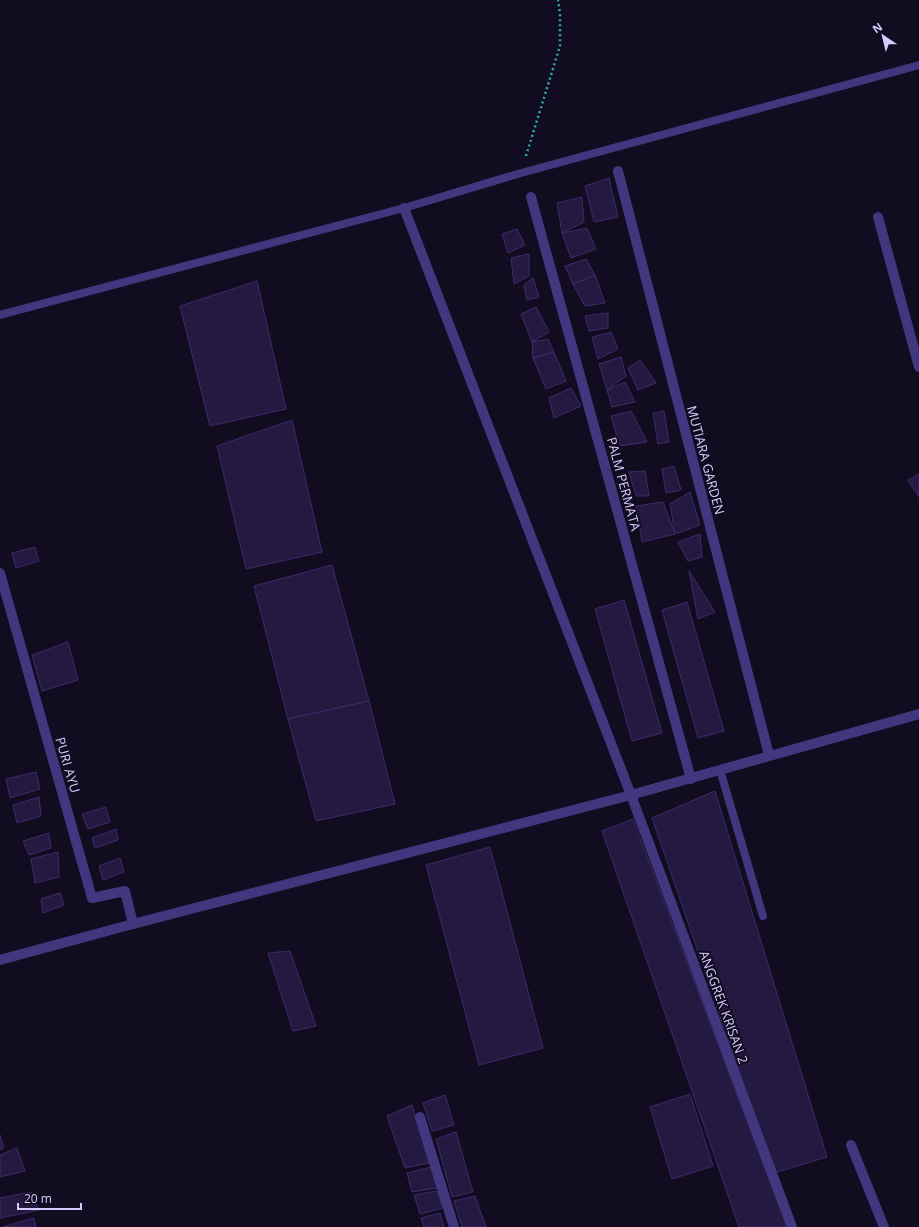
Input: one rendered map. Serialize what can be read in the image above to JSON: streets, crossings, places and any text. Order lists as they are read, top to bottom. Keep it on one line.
{"streets":{"street":["MUTIARA GARDEN","PALM PERMATA","PURI AYU","ANGGREK KRISAN 2"]},"scale_bar":"20 m","north":"top left"}
